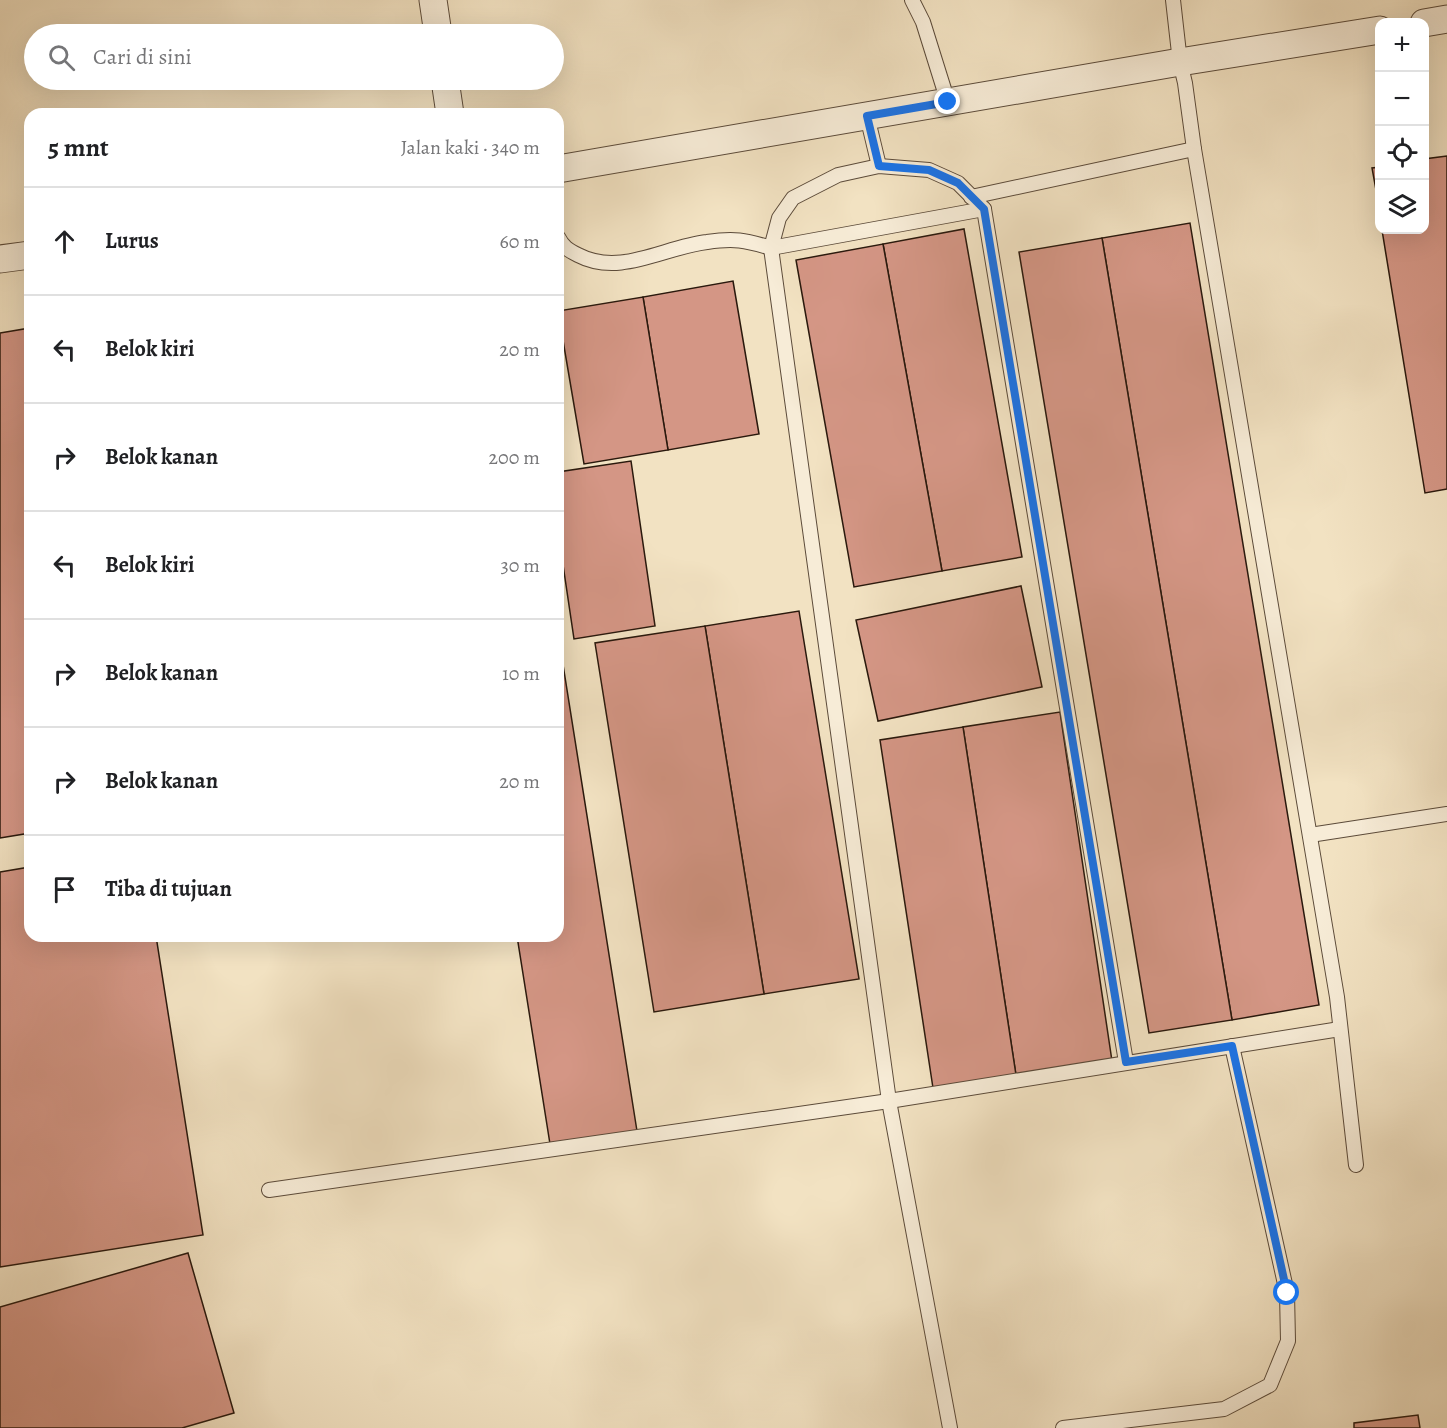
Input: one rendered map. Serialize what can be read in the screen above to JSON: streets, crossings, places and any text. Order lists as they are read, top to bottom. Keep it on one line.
{"page":{"map_buttons":["+","−"],"search":"Cari di sini","heading":["5 mnt","Jalan kaki · 340 m"],"list":[["Lurus","60 m"],["Belok kiri","20 m"],["Belok kanan","200 m"],["Belok kiri","30 m"],["Belok kanan","10 m"],["Belok kanan","20 m"],"Tiba di tujuan"]}}
